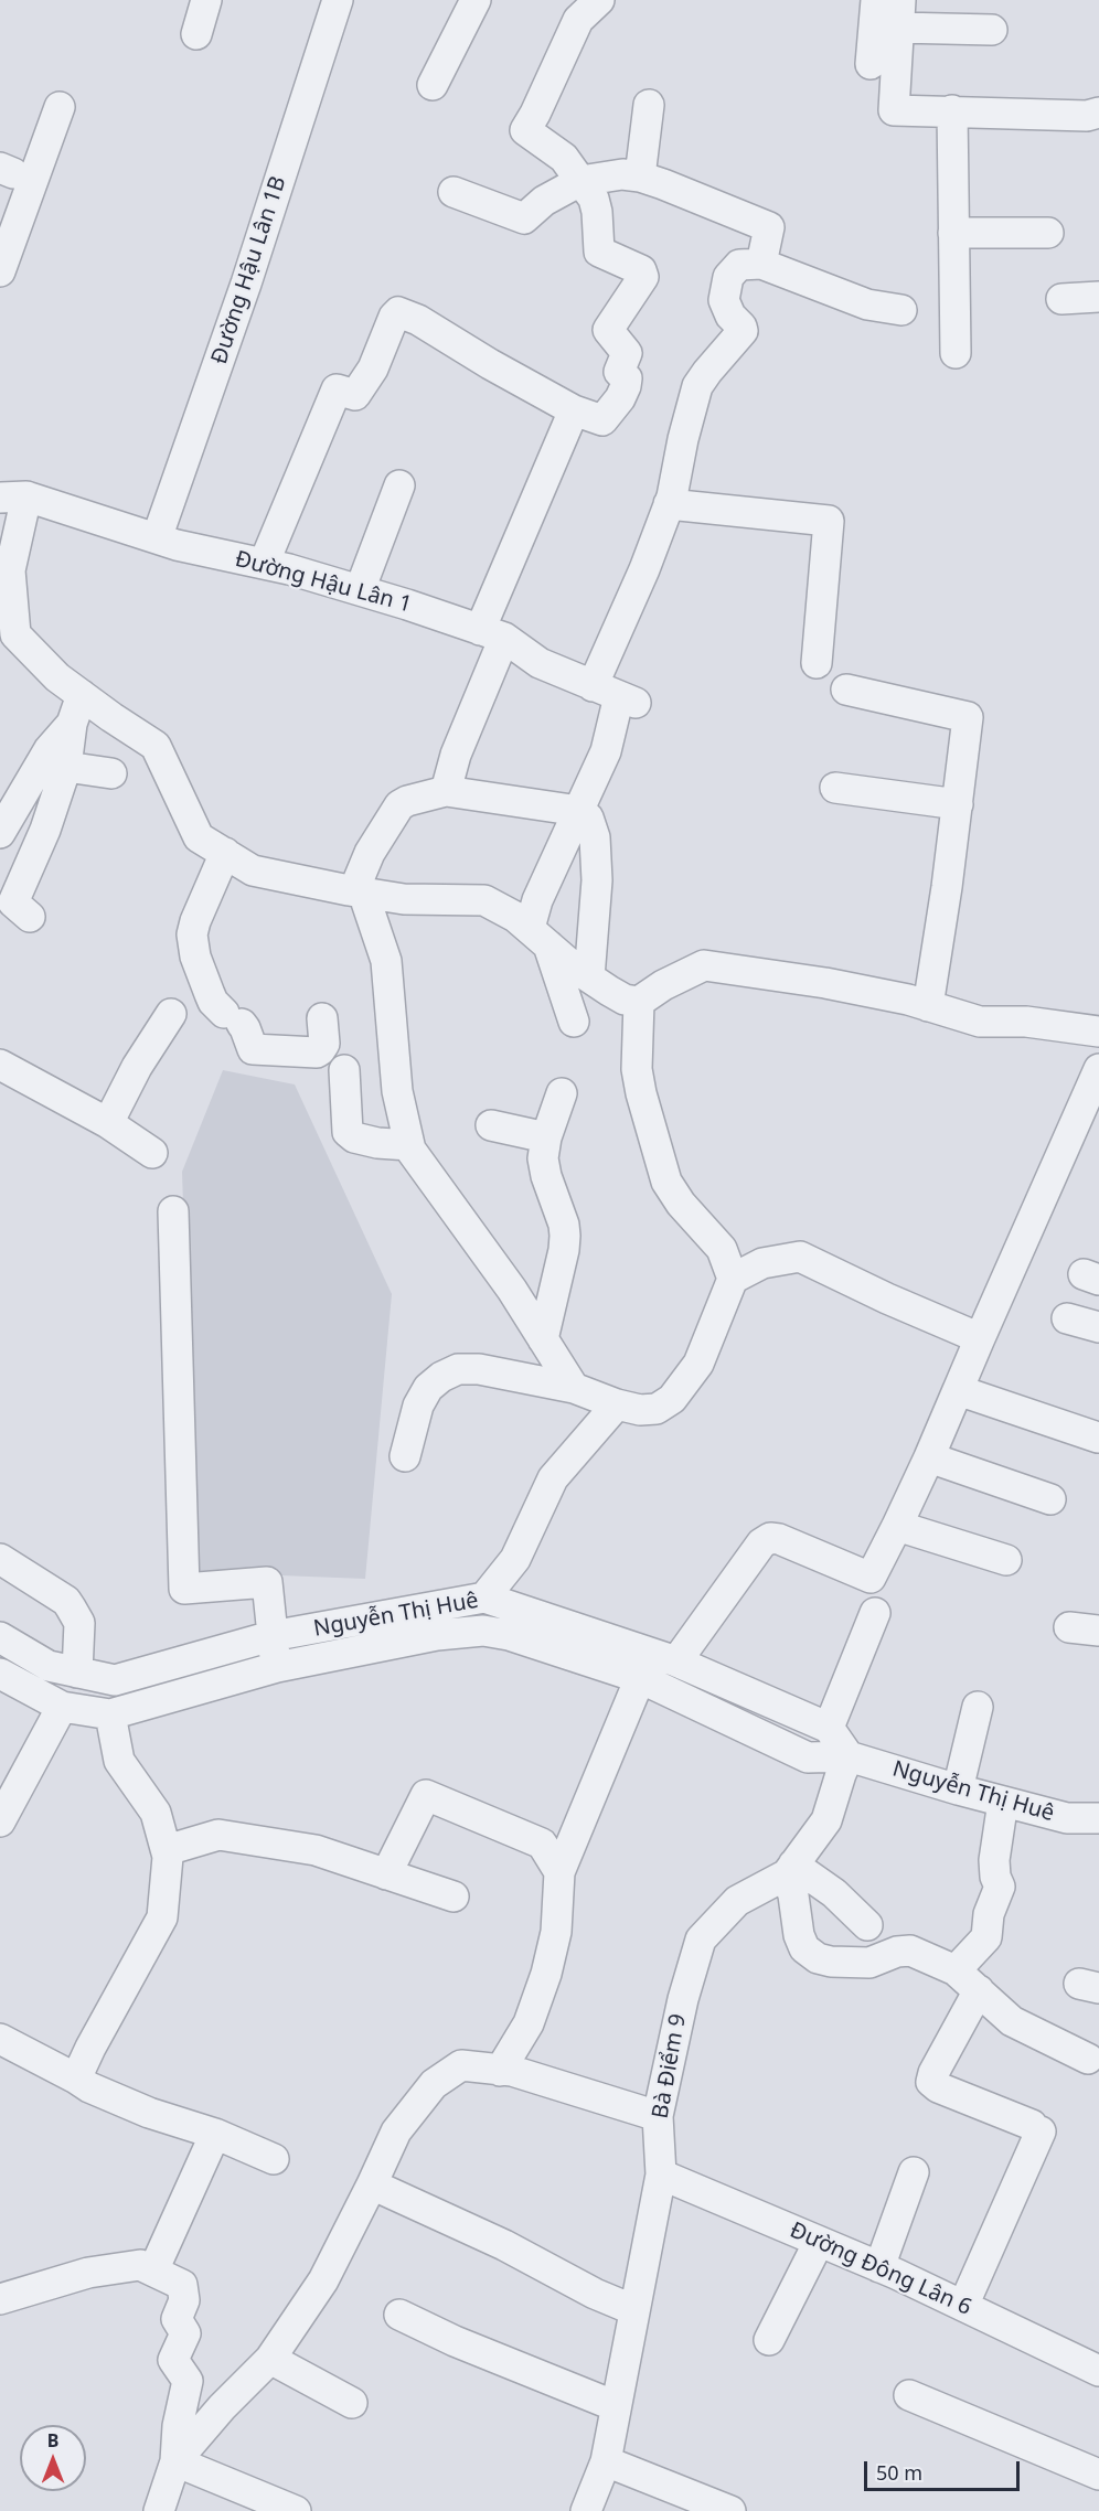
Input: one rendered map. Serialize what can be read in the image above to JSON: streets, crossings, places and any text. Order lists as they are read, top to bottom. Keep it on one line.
{"streets":{"street":["Đường Hậu Lân 1B","Đường Hậu Lân 1","Nguyễn Thị Huê","Bà Điểm 9","Đường Đông Lân 6"]},"crossings":[["Đường Hậu Lân 1B","Đường Hậu Lân 1"],["Nguyễn Thị Huê","Bà Điểm 9"],["Bà Điểm 9","Đường Đông Lân 6"]],"scale_bar":"50 m","north":"top"}
